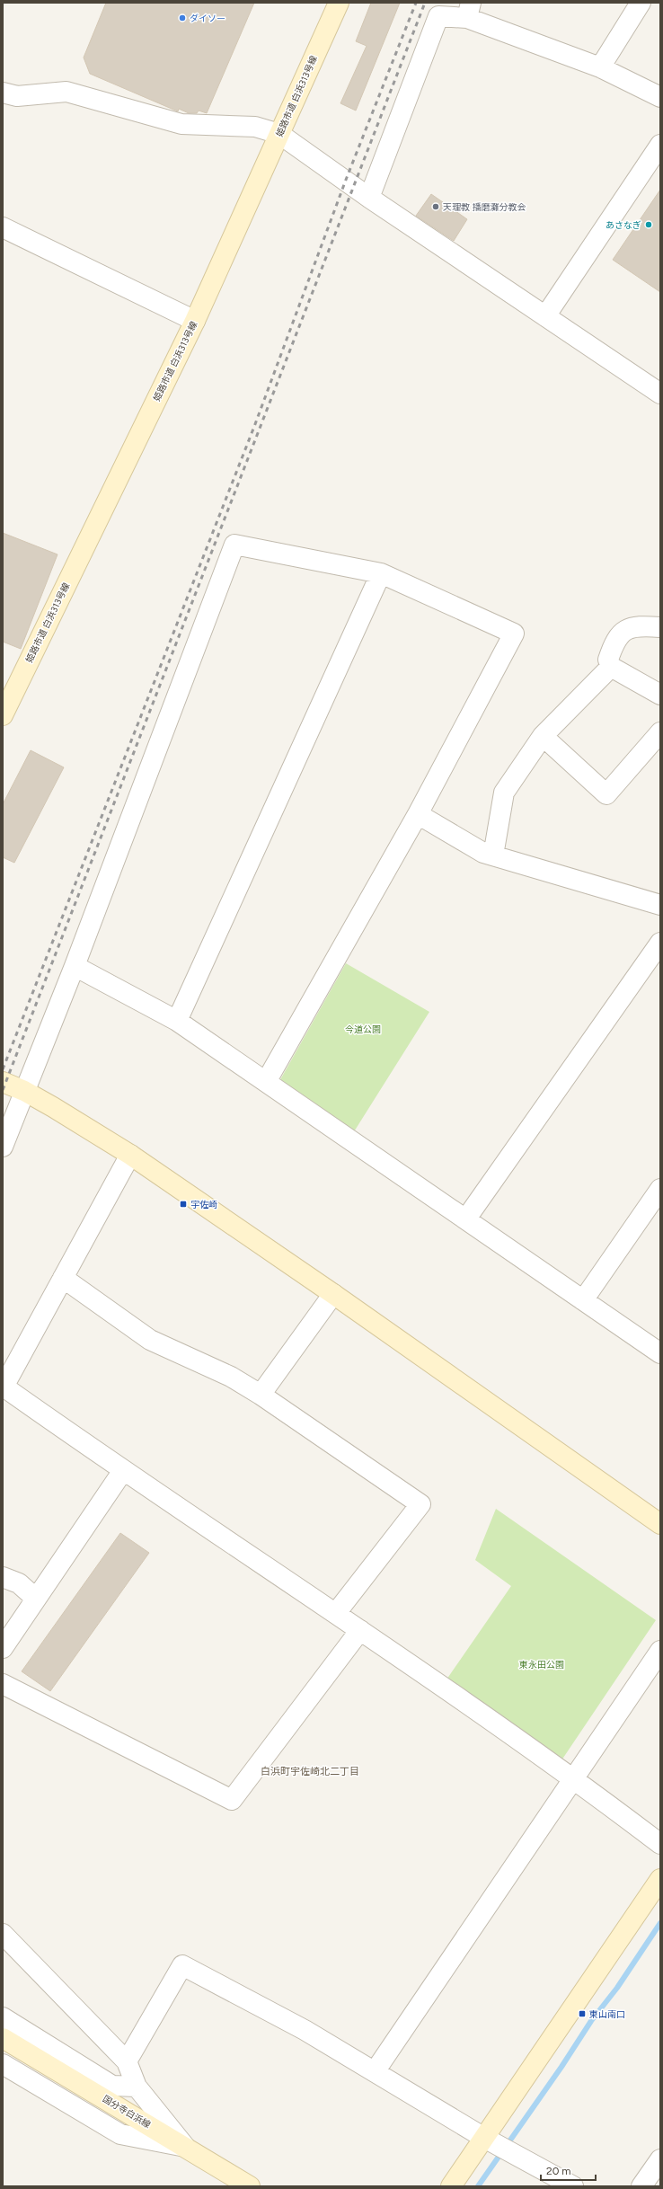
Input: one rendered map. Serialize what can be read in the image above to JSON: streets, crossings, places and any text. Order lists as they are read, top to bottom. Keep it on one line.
{"streets":{"street":["姫路市道 白浜313号線","国分寺白浜線"]},"districts":["白浜町宇佐崎北二丁目"],"parks":["今道公園","東永田公園"],"places":{"other":["ダイソー","天理教 播磨灘分教会","あさなぎ"],"transit":["宇佐崎","東山南口"]},"scale_bar":"20 m"}
